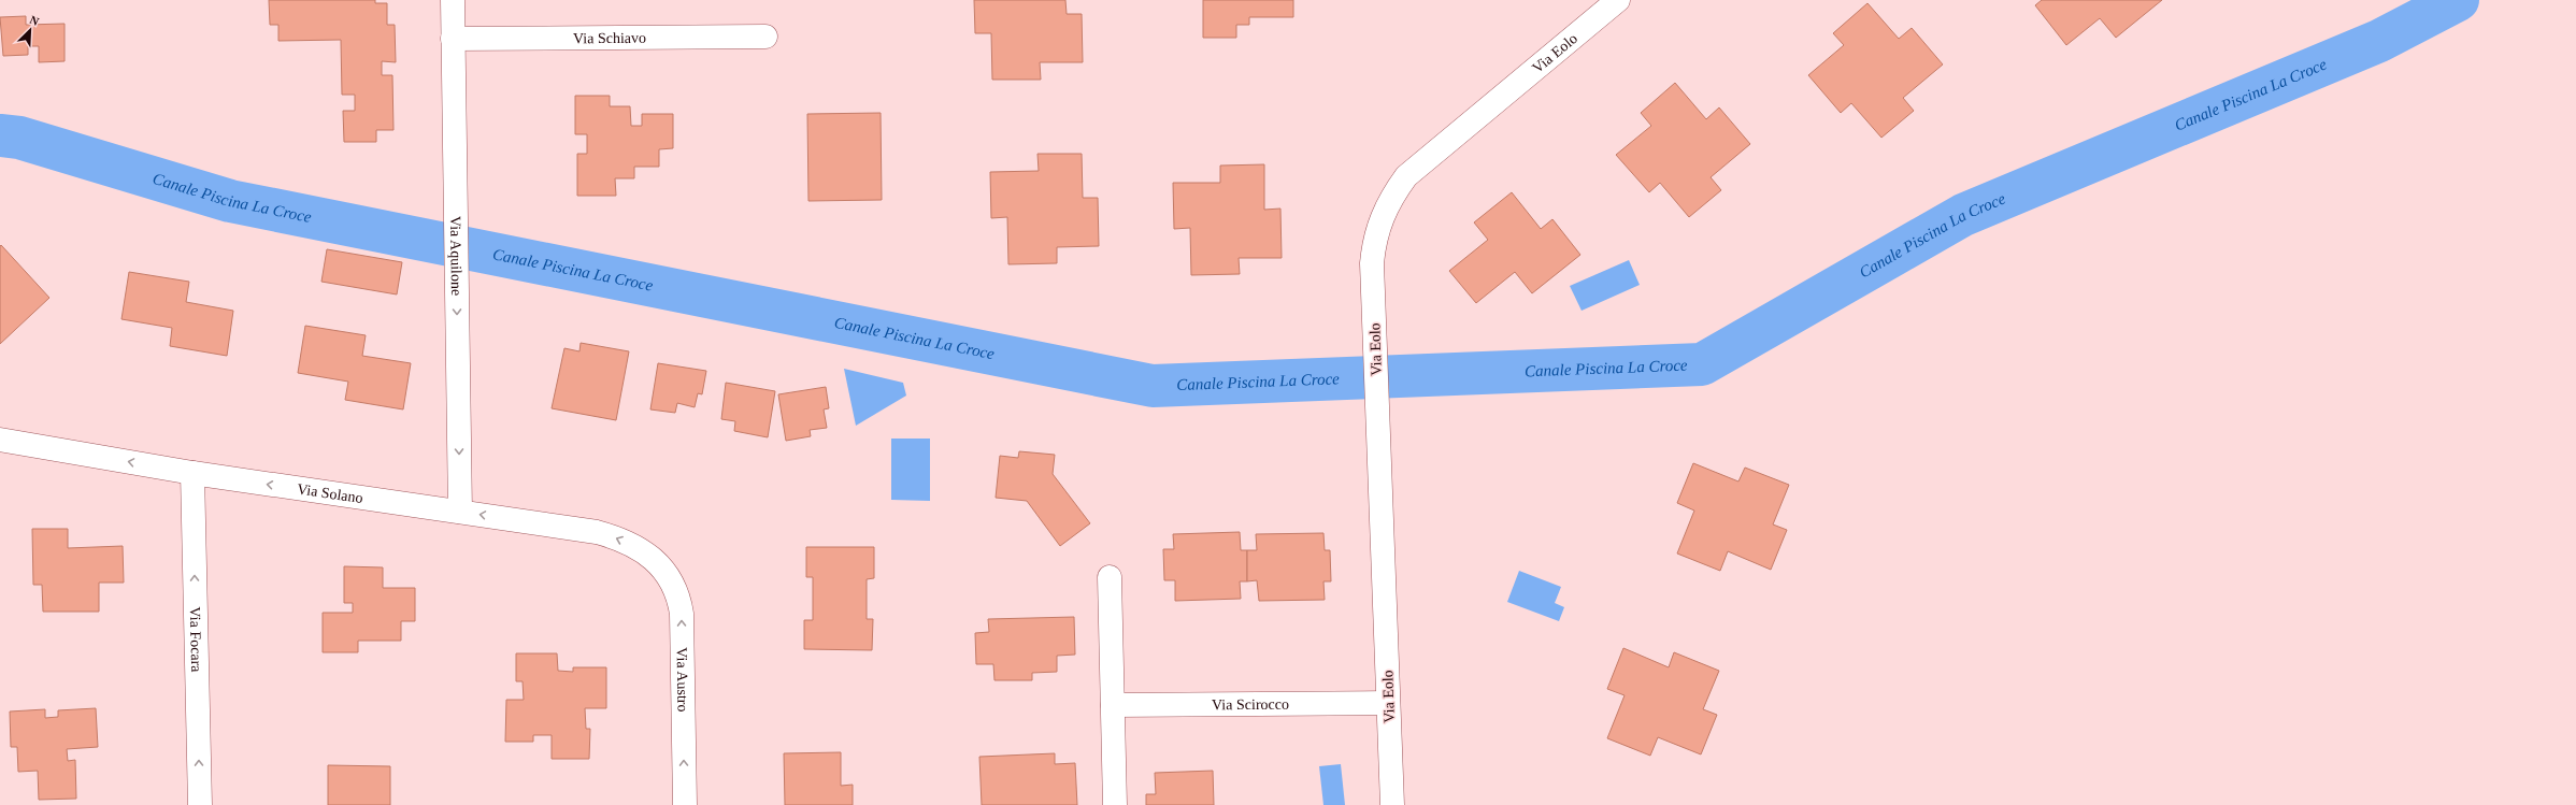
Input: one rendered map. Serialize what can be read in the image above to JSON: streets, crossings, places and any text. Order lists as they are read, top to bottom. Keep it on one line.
{"streets":{"street":["Via Schiavo","Via Eolo","Via Aquilone","Via Solano","Via Focara","Via Austro","Via Scirocco"]},"crossings":[["Via Schiavo","Via Aquilone"],["Via Eolo","Via Scirocco"],["Via Aquilone","Via Solano"],["Via Solano","Via Focara"],["Via Solano","Via Austro"]],"one_way":["Via Aquilone","Via Solano","Via Focara","Via Austro"],"water":["Canale Piscina La Croce"],"north":"top right"}
